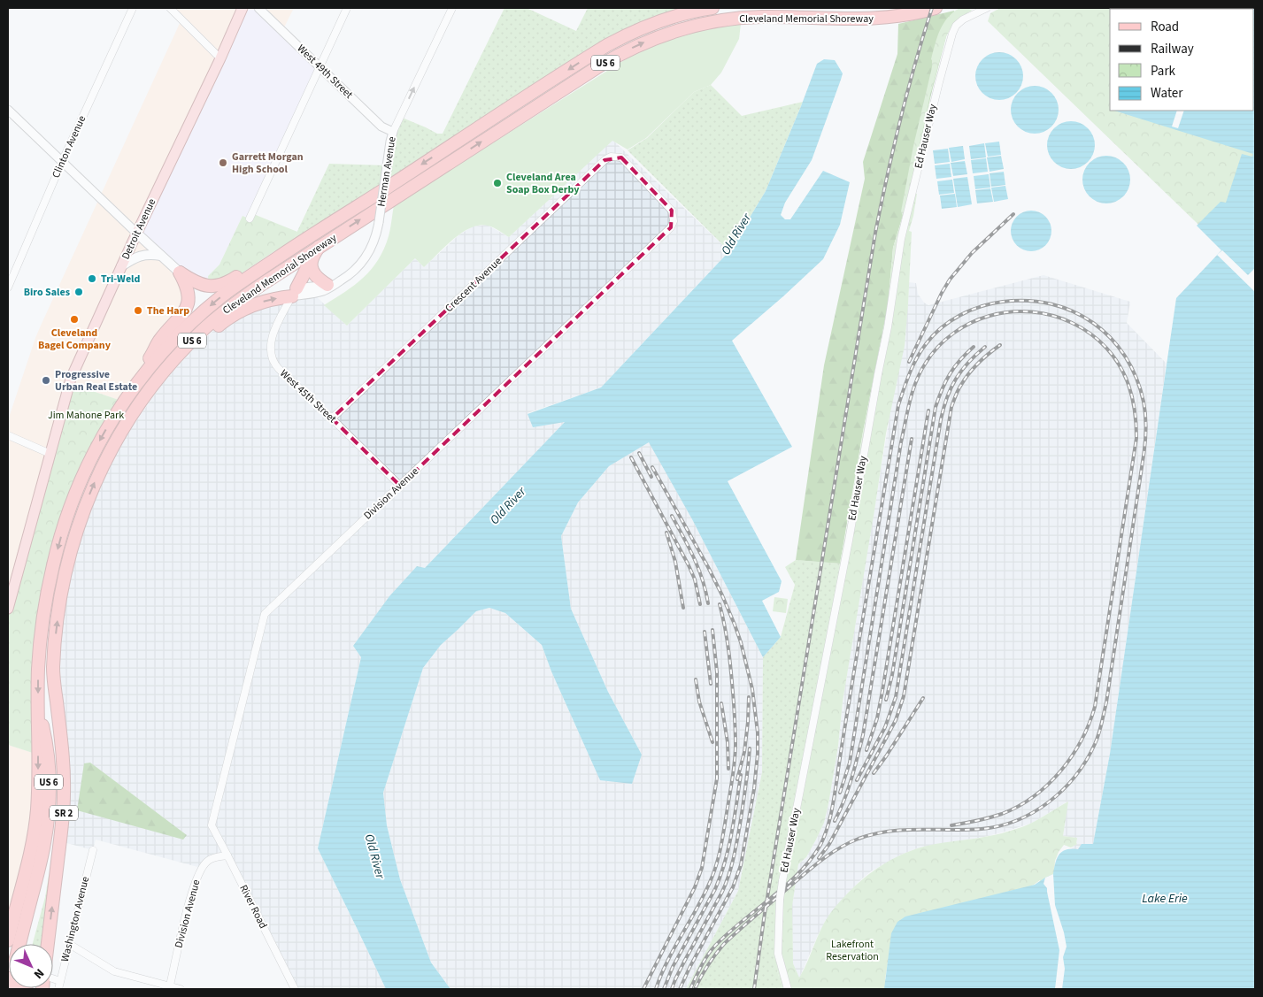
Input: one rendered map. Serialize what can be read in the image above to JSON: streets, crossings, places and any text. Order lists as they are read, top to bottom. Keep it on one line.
{"streets":{"highway":["Cleveland Memorial Shoreway","US 6","SR 2"],"main road":["Detroit Avenue"],"street":["West 49th Street","Ed Hauser Way","Clinton Avenue","Herman Avenue","Crescent Avenue","West 45th Street","Division Avenue","River Road","Washington Avenue"]},"crossings":[["Cleveland Memorial Shoreway","US 6"],["West 49th Street","Herman Avenue"],["Herman Avenue","West 45th Street"],["Crescent Avenue","West 45th Street"],["Crescent Avenue","Division Avenue"],["West 45th Street","Division Avenue"],["Division Avenue","River Road"]],"water":["Old River","Lake Erie"],"parks":["Jim Mahone Park","Lakefront Reservation"],"places":["Garrett Morgan High School","Cleveland Area Soap Box Derby","Tri-Weld","Biro Sales","The Harp","Cleveland Bagel Company","Progressive Urban Real Estate"],"legend":["Road","Railway","Park","Water"],"north":"bottom right"}
